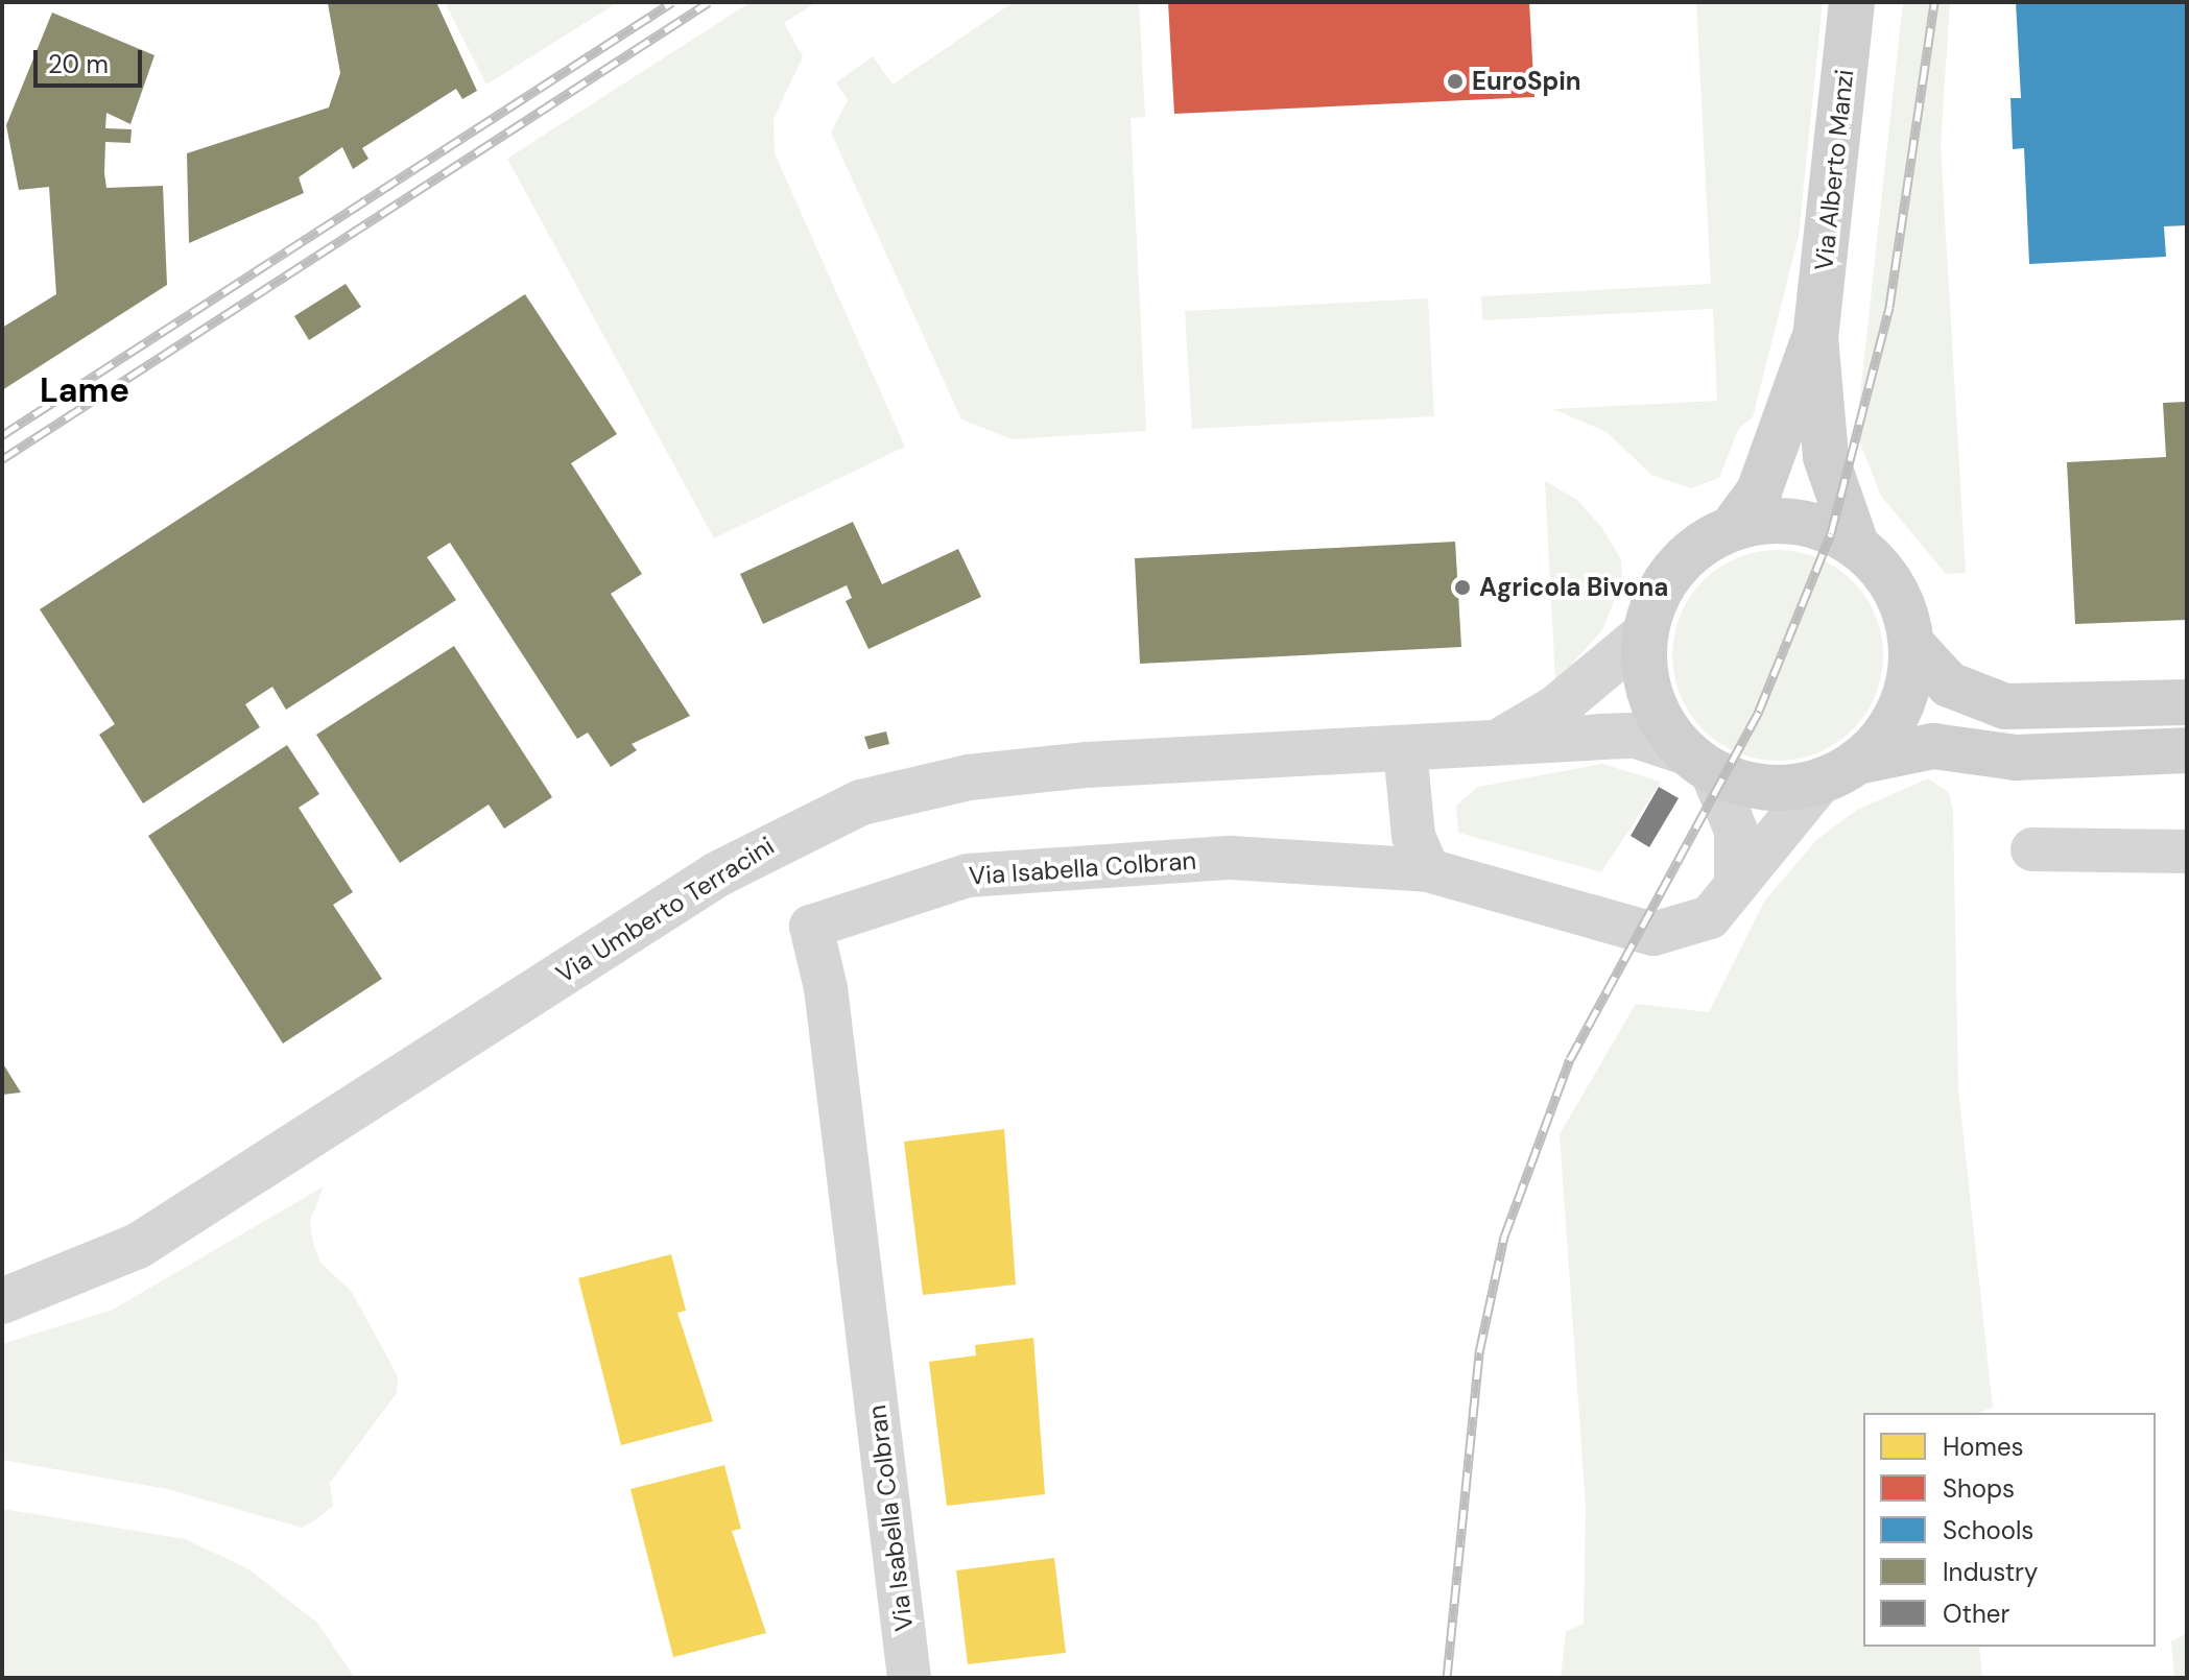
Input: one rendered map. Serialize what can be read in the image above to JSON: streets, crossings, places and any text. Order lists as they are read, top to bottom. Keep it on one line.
{"streets":{"main road":["Via Alberto Manzi"],"street":["Via Isabella Colbran","Via Umberto Terracini"]},"crossings":[["Via Alberto Manzi","Via Isabella Colbran"],["Via Alberto Manzi","Via Umberto Terracini"],["Via Isabella Colbran","Via Umberto Terracini"]],"districts":["Lame"],"places":["EuroSpin","Agricola Bivona"],"legend":["Homes","Shops","Schools","Industry","Other"],"scale_bar":"20 m"}
